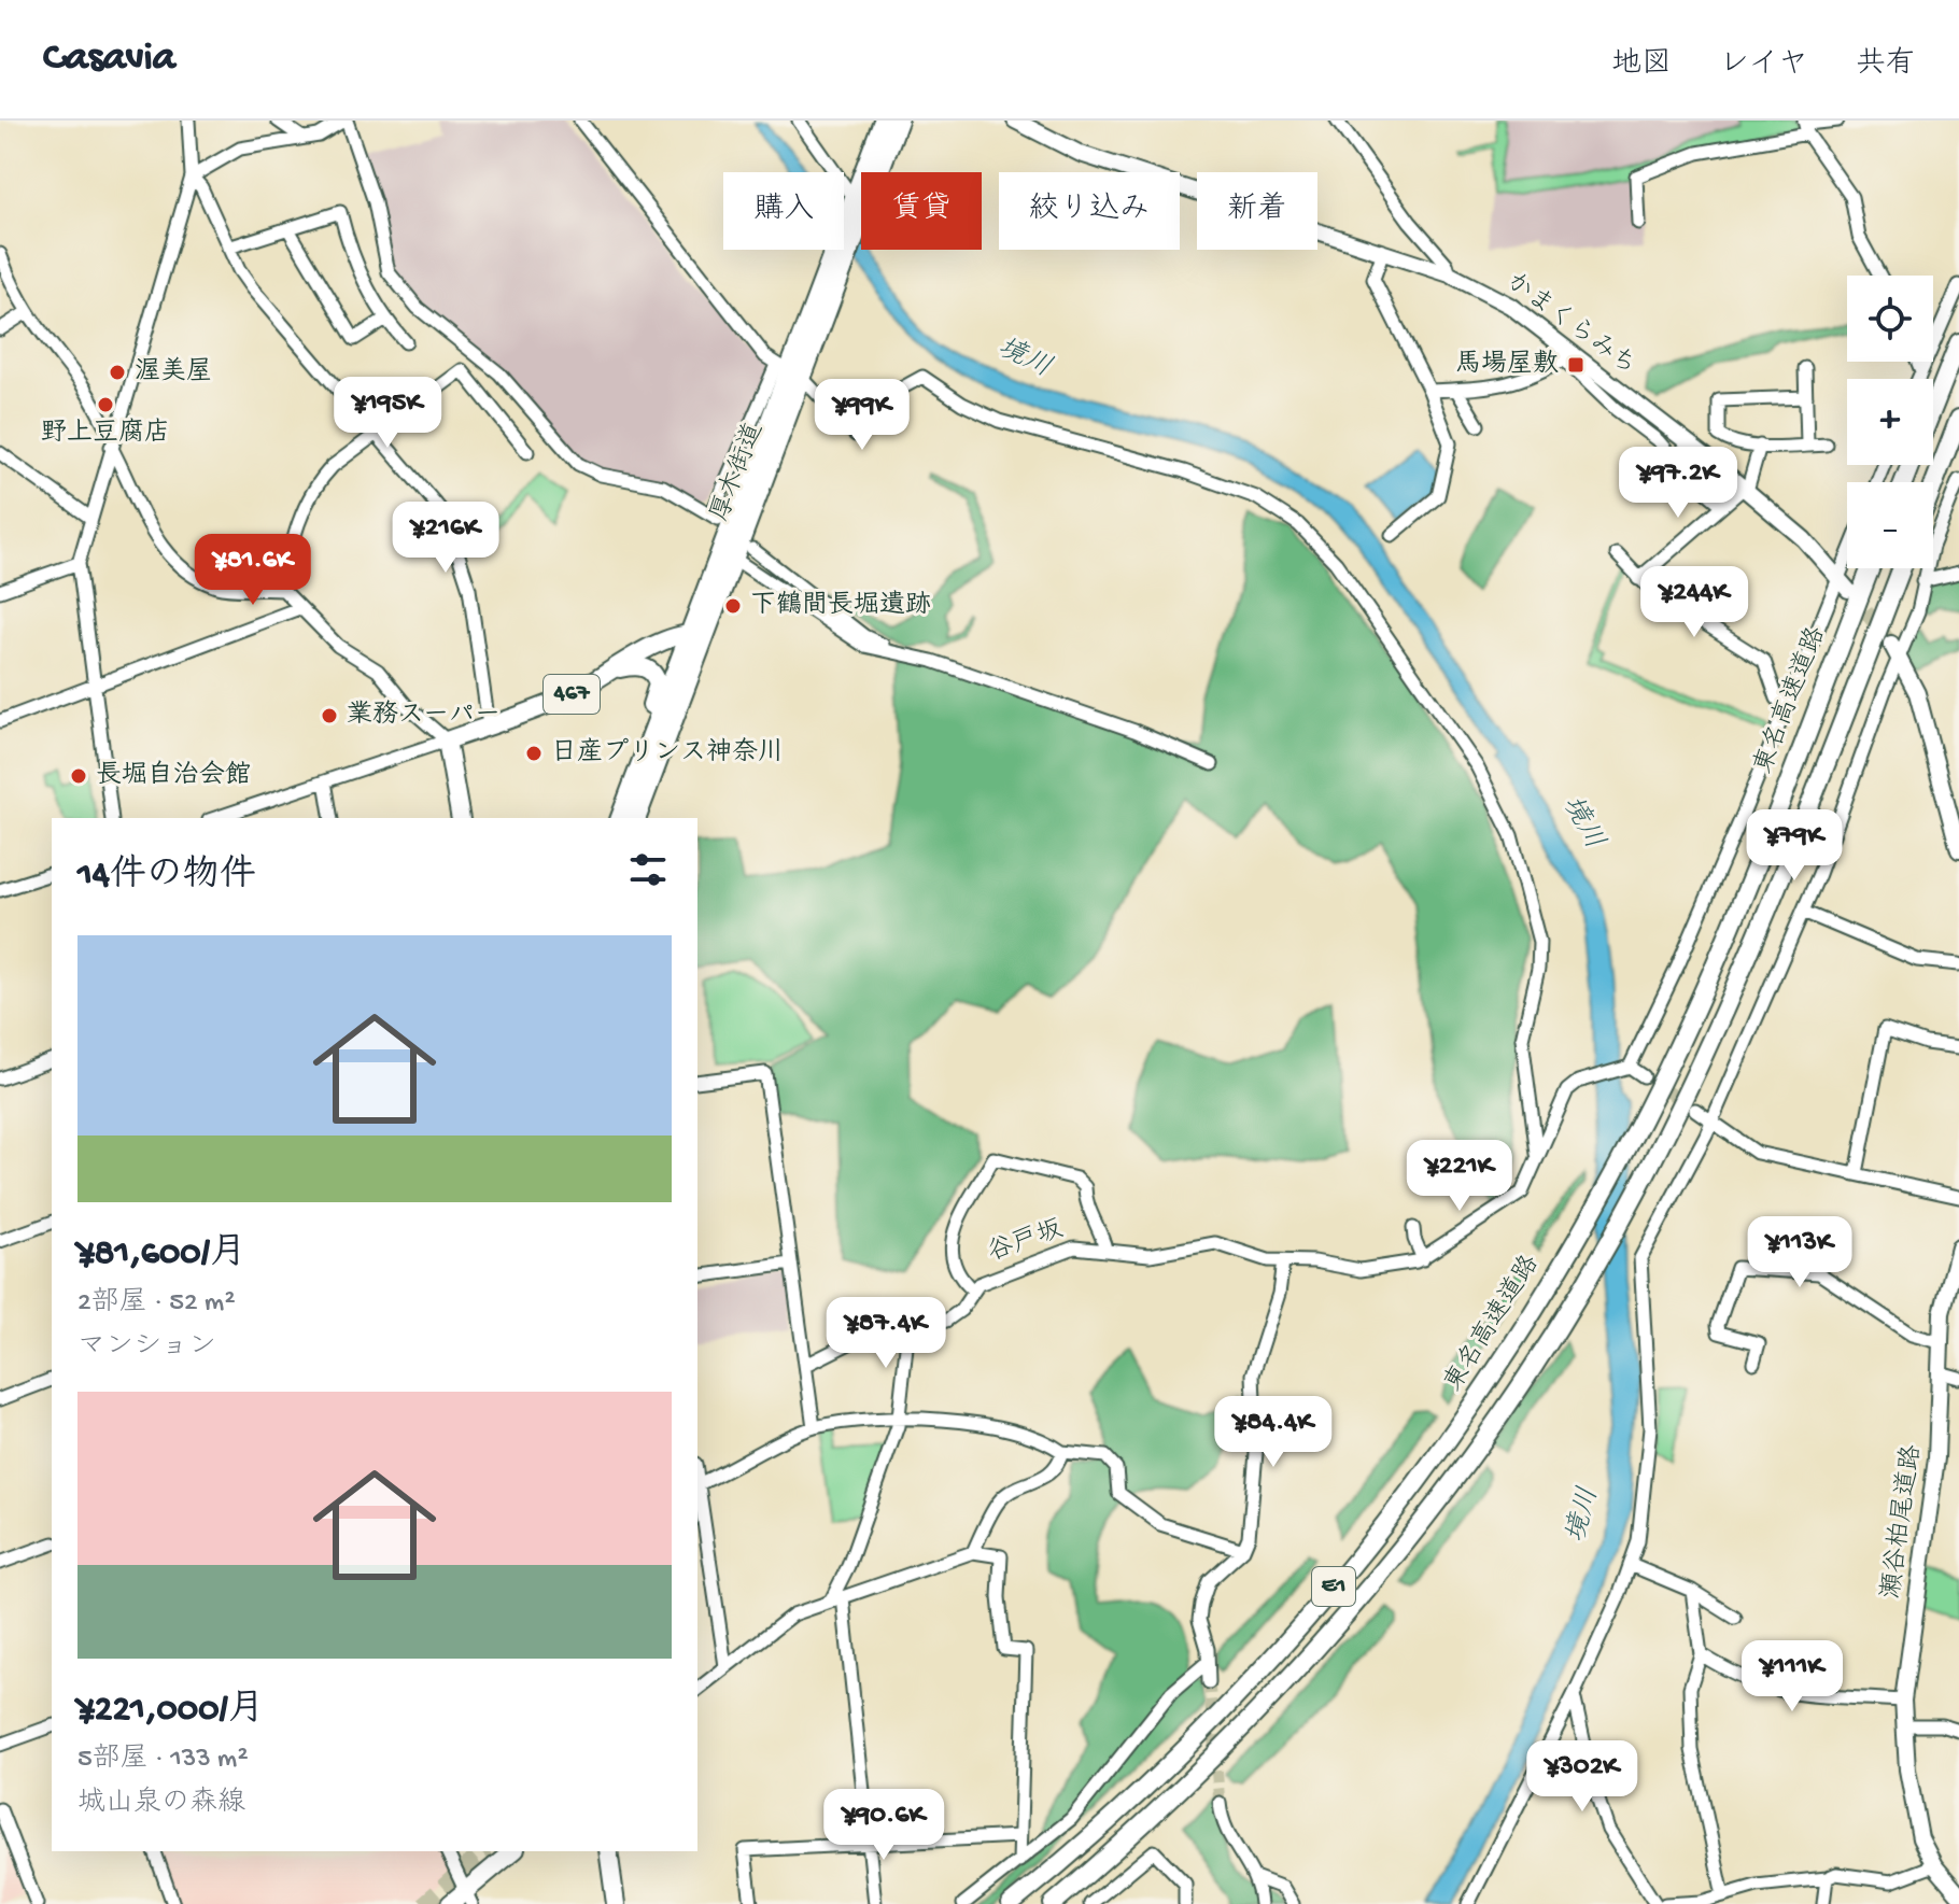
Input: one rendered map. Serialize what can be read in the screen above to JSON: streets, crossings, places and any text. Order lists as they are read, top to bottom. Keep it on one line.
{"streets":{"highway":["厚木街道","467","東名高速道路","E1"],"main road":["かまくらみち","瀬谷柏尾道路"],"street":["谷戸坂"]},"crossings":[["厚木街道","467"]],"water":["境川"],"places":{"transit":["馬場屋敷"],"other":["渥美屋","野上豆腐店","下鶴間長堀遺跡","業務スーパー","日産プリンス神奈川","長堀自治会館"]},"page":{"header":"Casavia","nav":["地図","レイヤ","共有"],"chip":["購入","賃貸","絞り込み","新着"],"map_buttons":["+","−"],"price":["¥195K","¥99K","¥97.2K","¥216K","¥81.6K","¥244K","¥79K","¥221K","¥113K","¥87.4K","¥84.4K","¥111K","¥302K","¥90.6K"],"heading":"14件の物件","list":[{"name":"¥81,600/月","note":"2部屋 · 52 m² · マンション"},{"name":"¥221,000/月","note":"5部屋 · 133 m² · 城山泉の森線"}]}}
